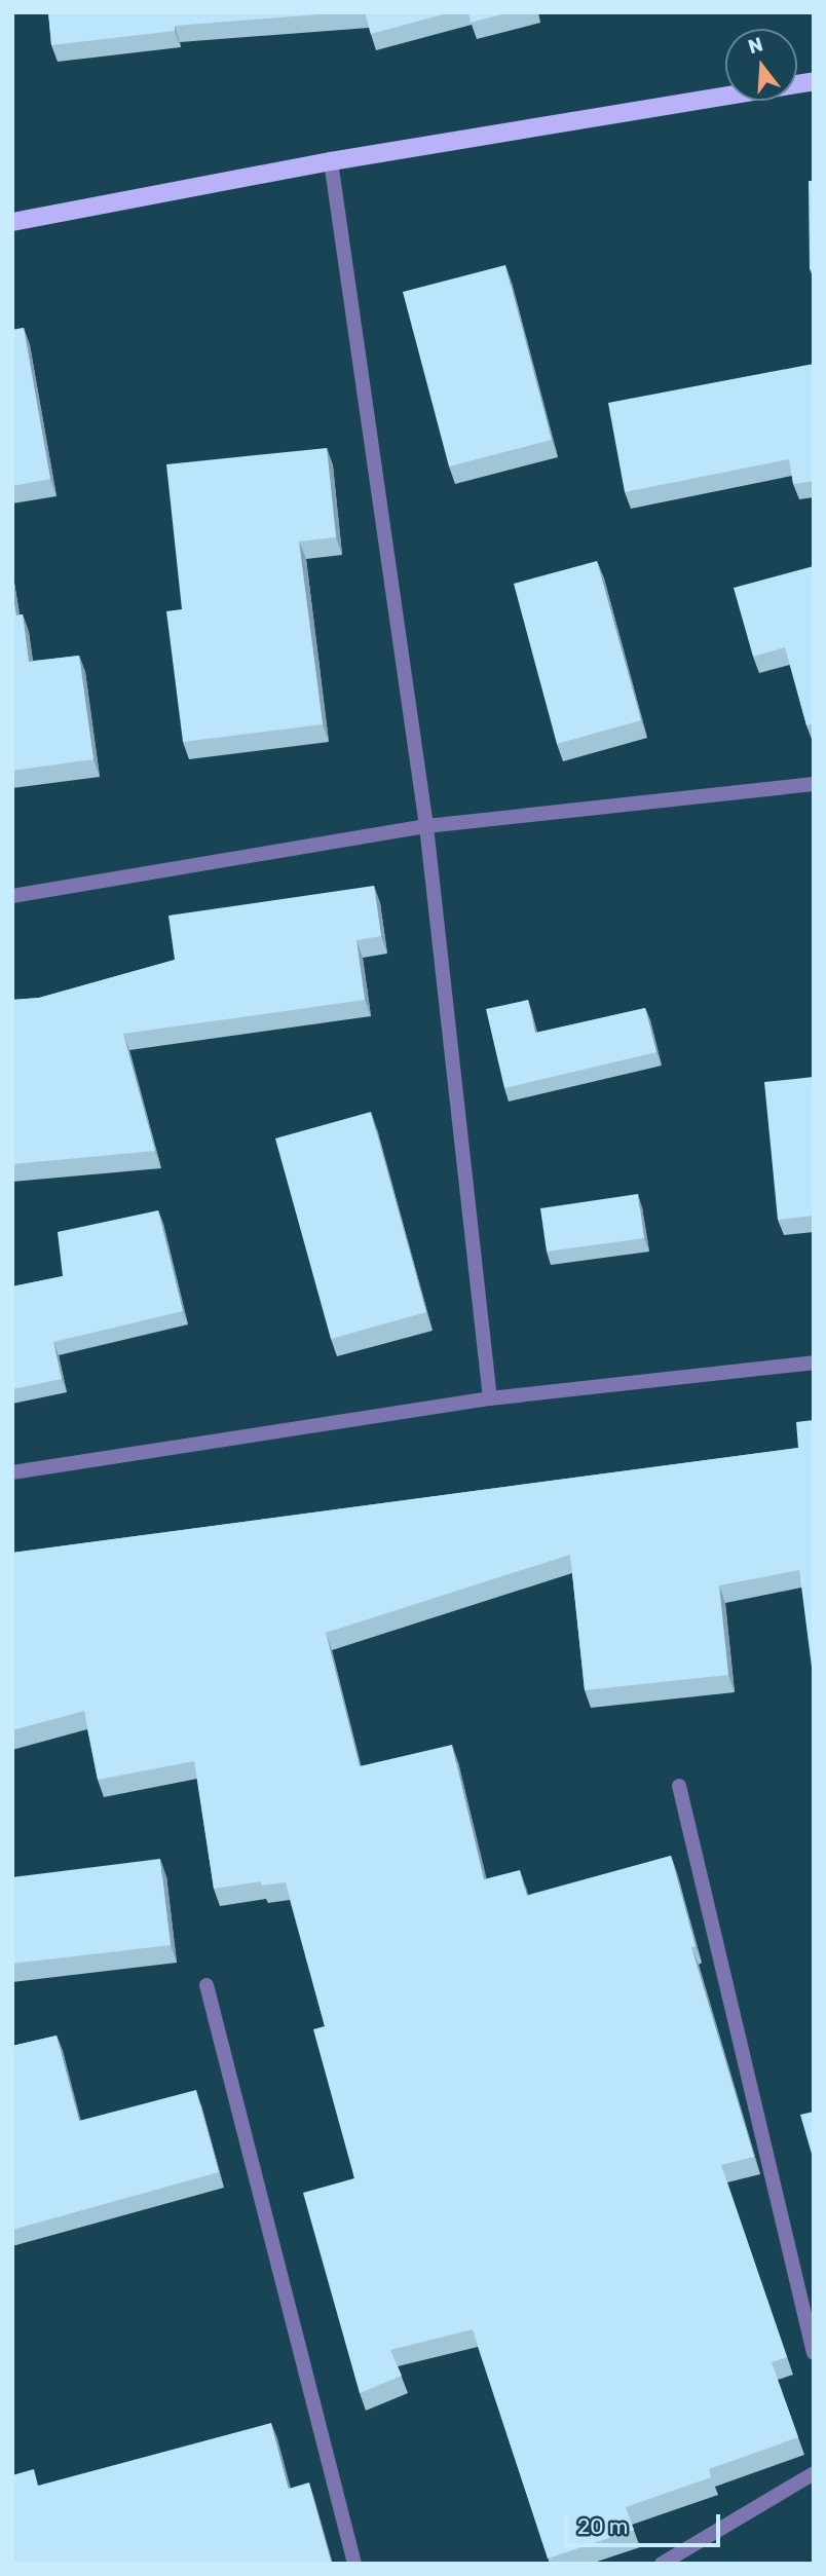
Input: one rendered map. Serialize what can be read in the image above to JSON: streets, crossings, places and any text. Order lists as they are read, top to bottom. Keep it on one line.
{"scale_bar":"20 m","north":"top"}
